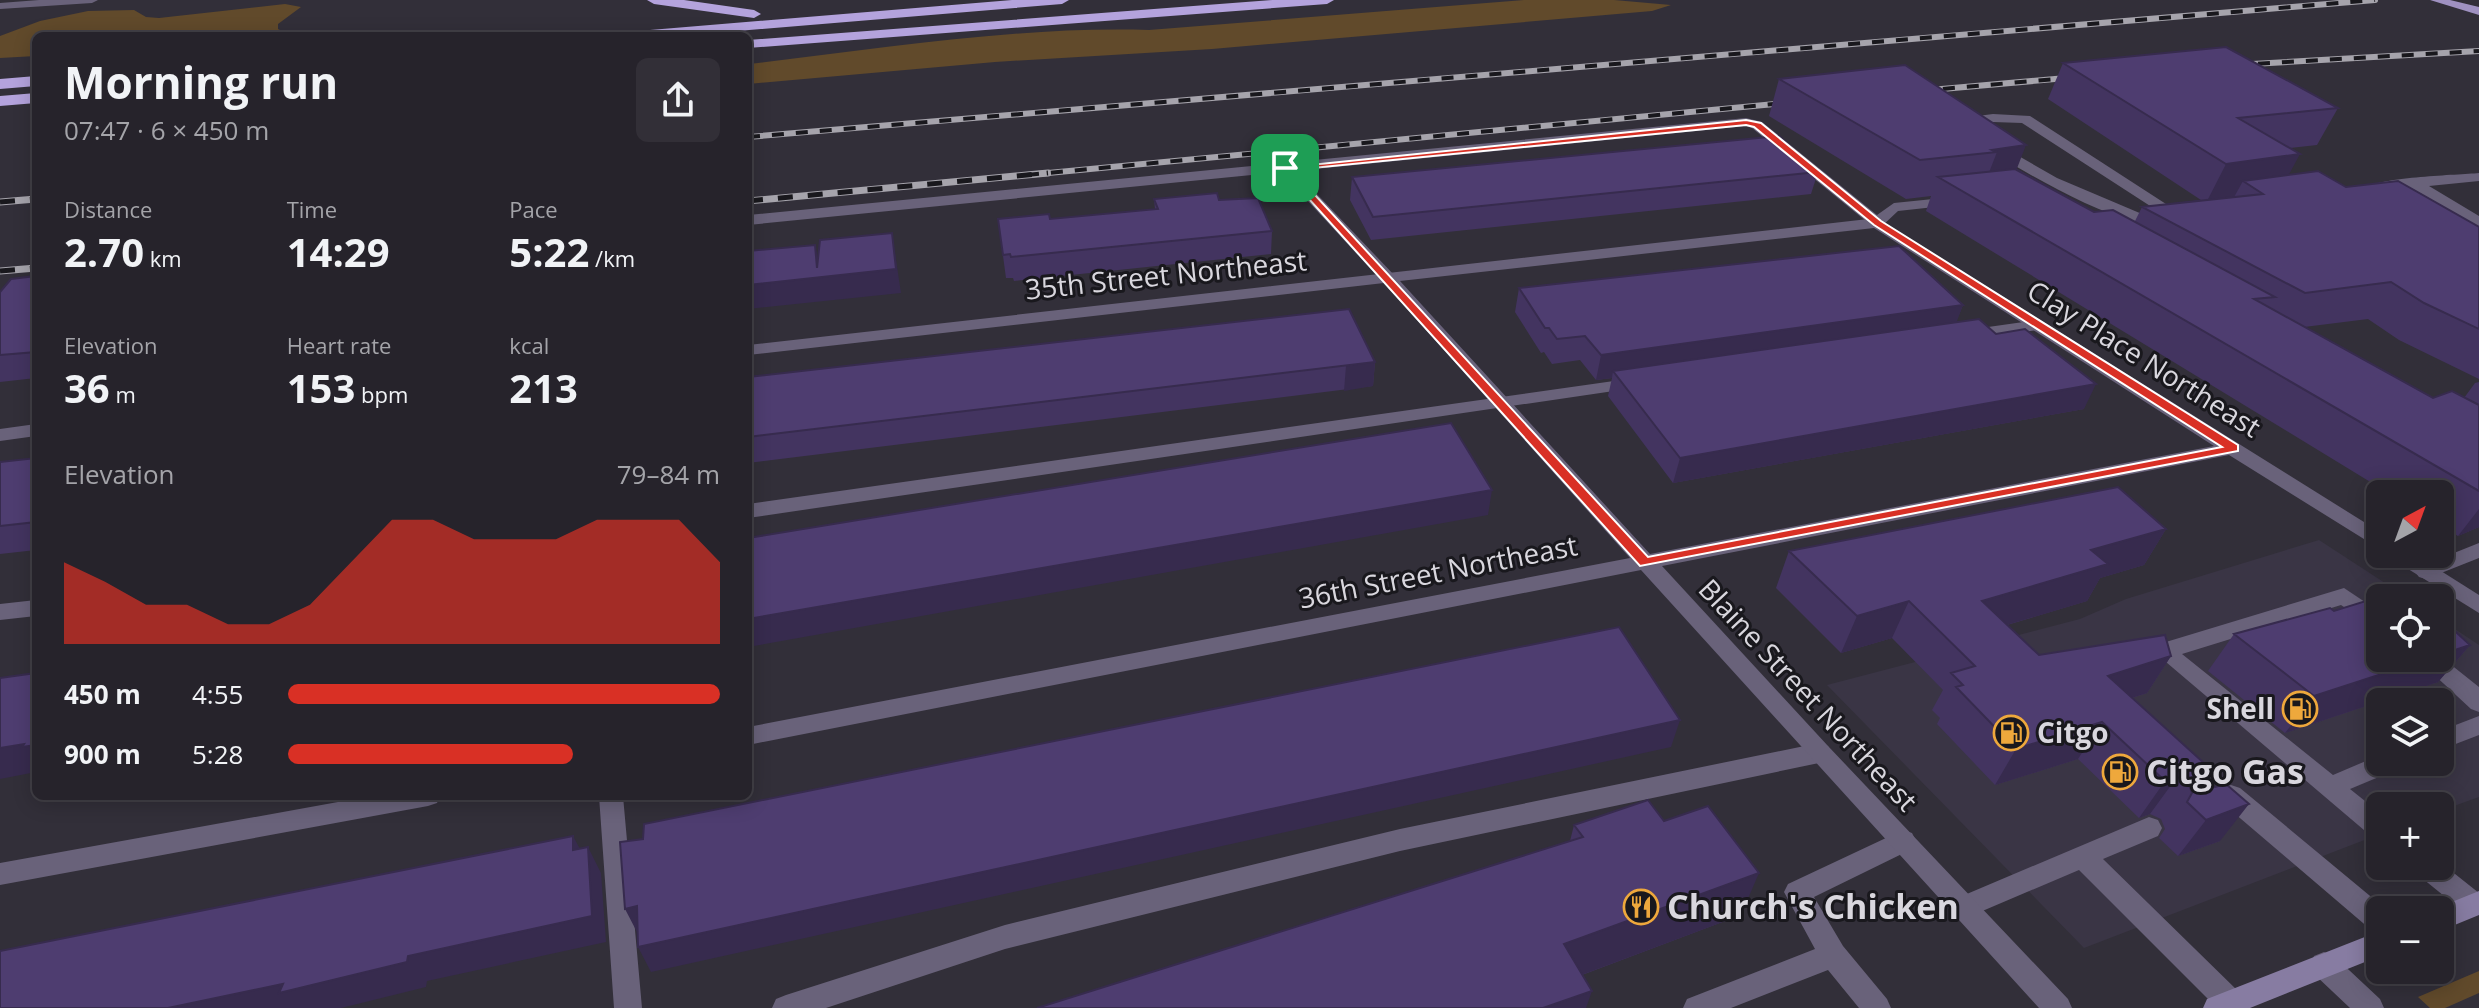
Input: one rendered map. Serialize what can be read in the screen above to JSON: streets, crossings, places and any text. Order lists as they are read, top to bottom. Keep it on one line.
{"streets":{"street":["35th Street Northeast","Clay Place Northeast","36th Street Northeast","Blaine Street Northeast"]},"crossings":[["35th Street Northeast","Clay Place Northeast"],["35th Street Northeast","Blaine Street Northeast"],["Clay Place Northeast","36th Street Northeast"],["Clay Place Northeast","Blaine Street Northeast"],["36th Street Northeast","Blaine Street Northeast"]],"places":{"fuel station":["Shell","Citgo","Citgo Gas"],"restaurant":["Church's Chicken"]},"north":"top right","page":{"heading":["Morning run","07:47 · 6 × 450 m"],"stats":[["Distance","2.70 km"],["Time","14:29"],["Pace","5:22 /km"],["Elevation","36 m"],["Heart rate","153 bpm"],["kcal","213"]],"chart":["Elevation","79–84 m"],"map_buttons":["+","−"],"list":[{"name":"450 m","note":"4:55"},{"name":"900 m","note":"5:28"}]}}
